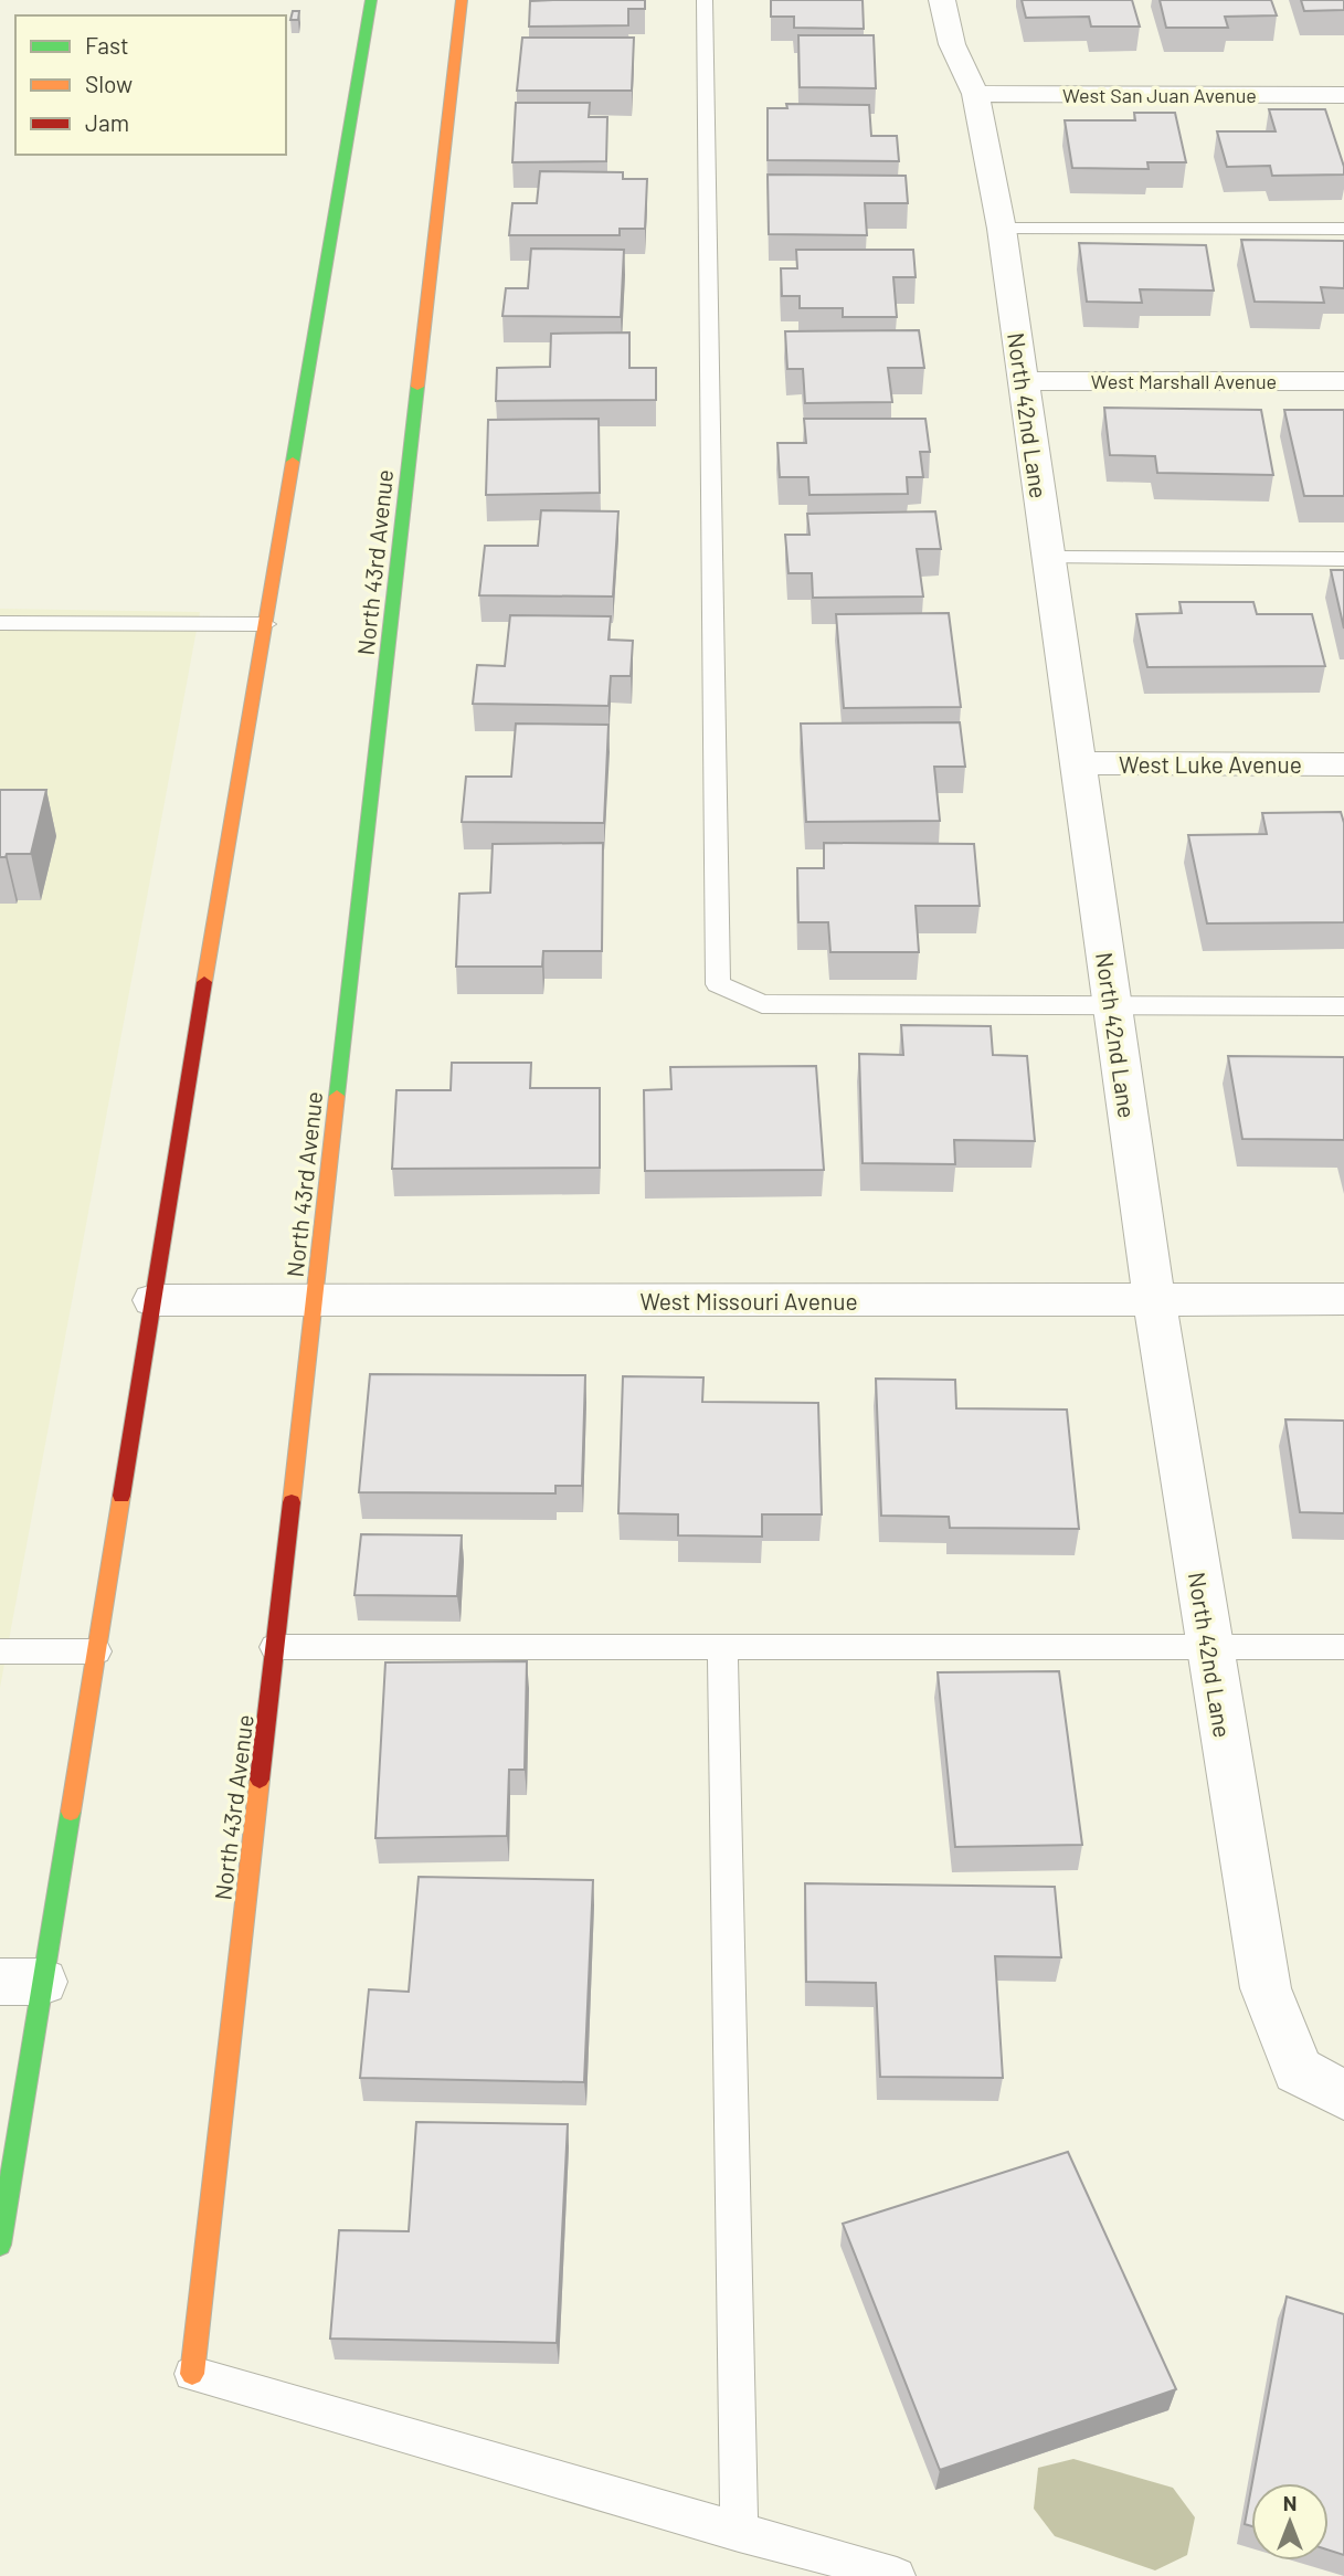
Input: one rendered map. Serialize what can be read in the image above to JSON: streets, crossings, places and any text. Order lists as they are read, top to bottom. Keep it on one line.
{"streets":{"street":["West San Juan Avenue","West Marshall Avenue","North 42nd Lane","North 43rd Avenue","West Luke Avenue","West Missouri Avenue"]},"crossings":[["West San Juan Avenue","North 42nd Lane"],["West Marshall Avenue","North 42nd Lane"],["North 42nd Lane","West Luke Avenue"],["North 42nd Lane","West Missouri Avenue"],["North 43rd Avenue","West Missouri Avenue"]],"legend":["Fast","Slow","Jam"],"north":"top"}
